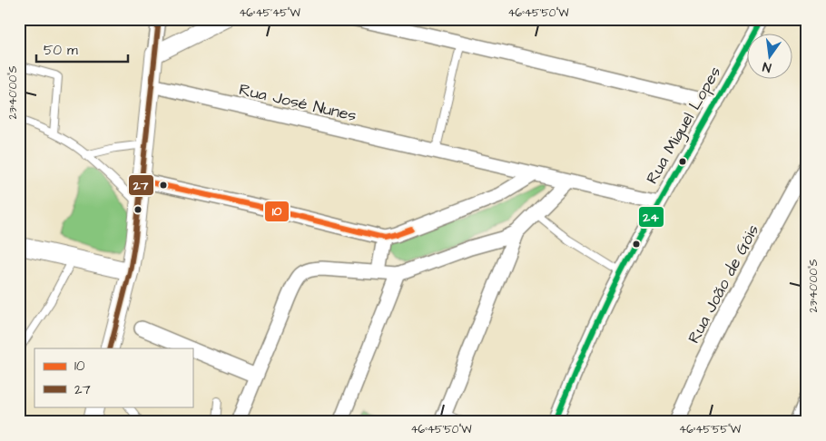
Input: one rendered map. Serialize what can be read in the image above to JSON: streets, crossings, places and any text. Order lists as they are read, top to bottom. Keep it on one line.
{"streets":{"street":["Rua José Nunes","Rua Miguel Lopes","Rua João de Góis"]},"crossings":[["Rua José Nunes","Rua Miguel Lopes"]],"lines":["transit line 27","transit line 24","transit line 10"],"legend":["10","27"],"scale_bar":"50 m","north":"bottom","coordinates":["46°45'45\"W","46°45'50\"W","23°40'00\"S","46°45'55\"W"]}
